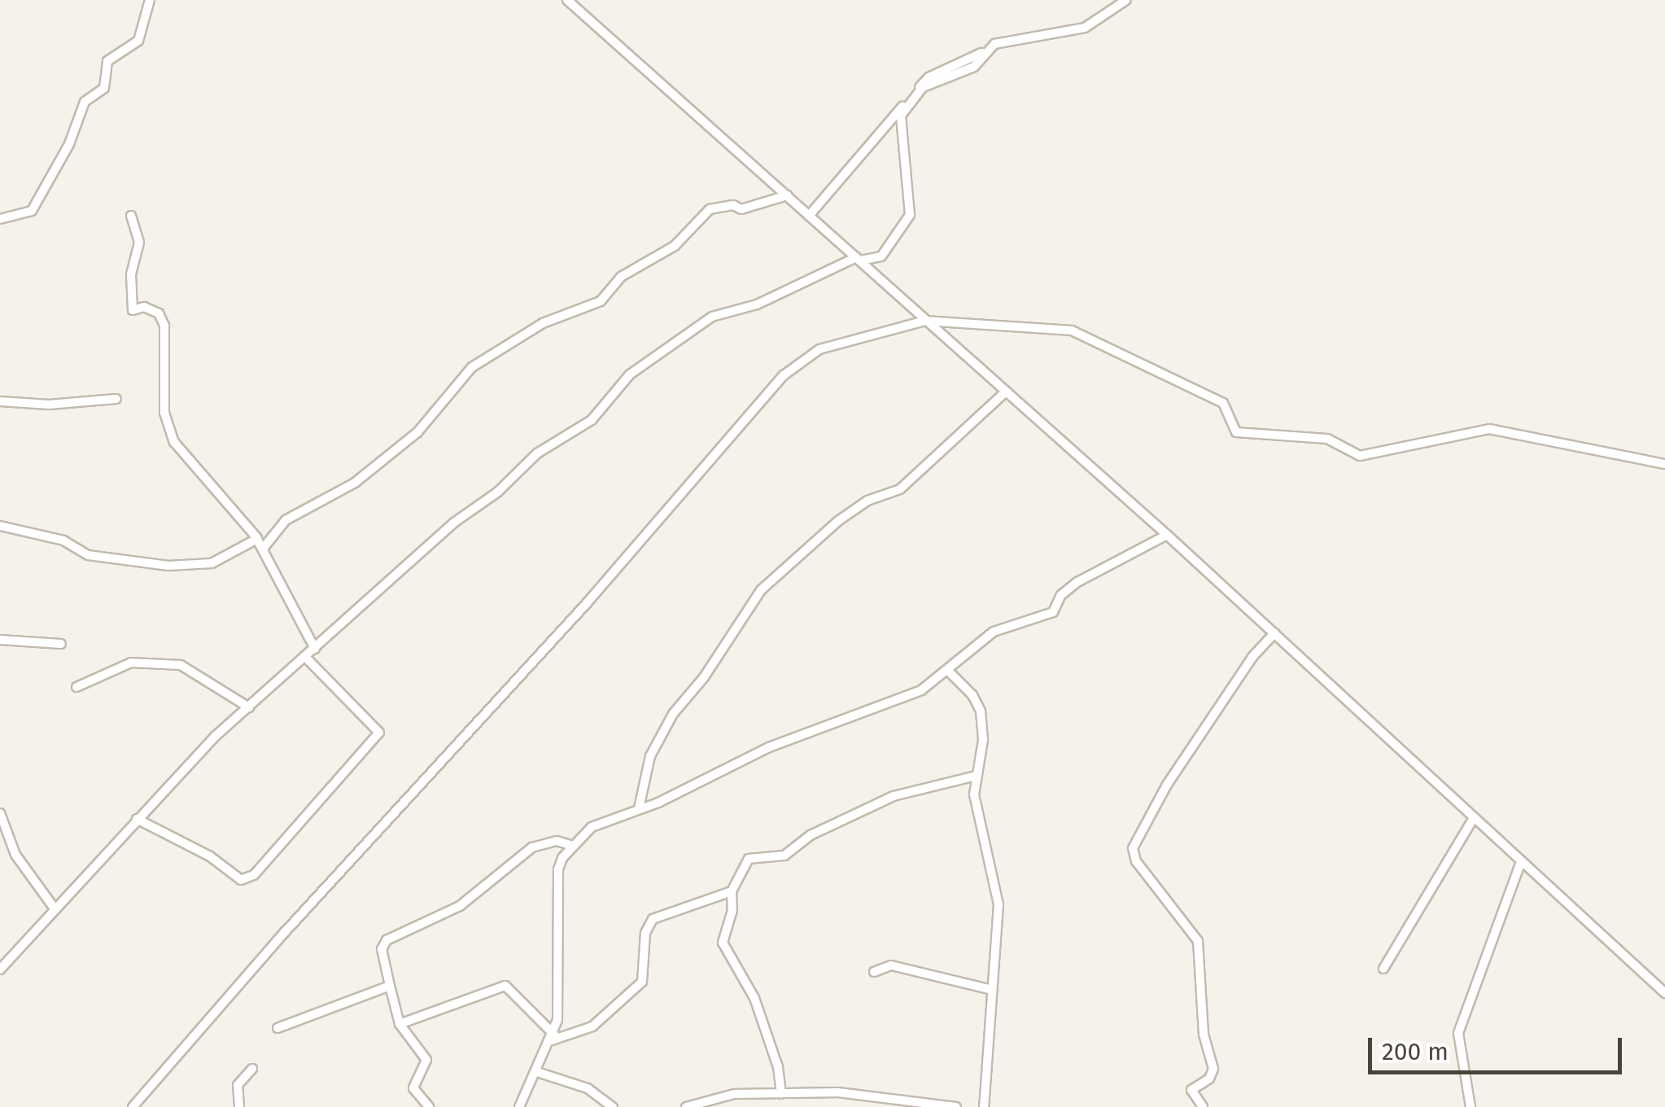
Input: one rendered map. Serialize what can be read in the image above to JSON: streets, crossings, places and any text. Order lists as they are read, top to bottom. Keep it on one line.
{"scale_bar":"200 m"}
